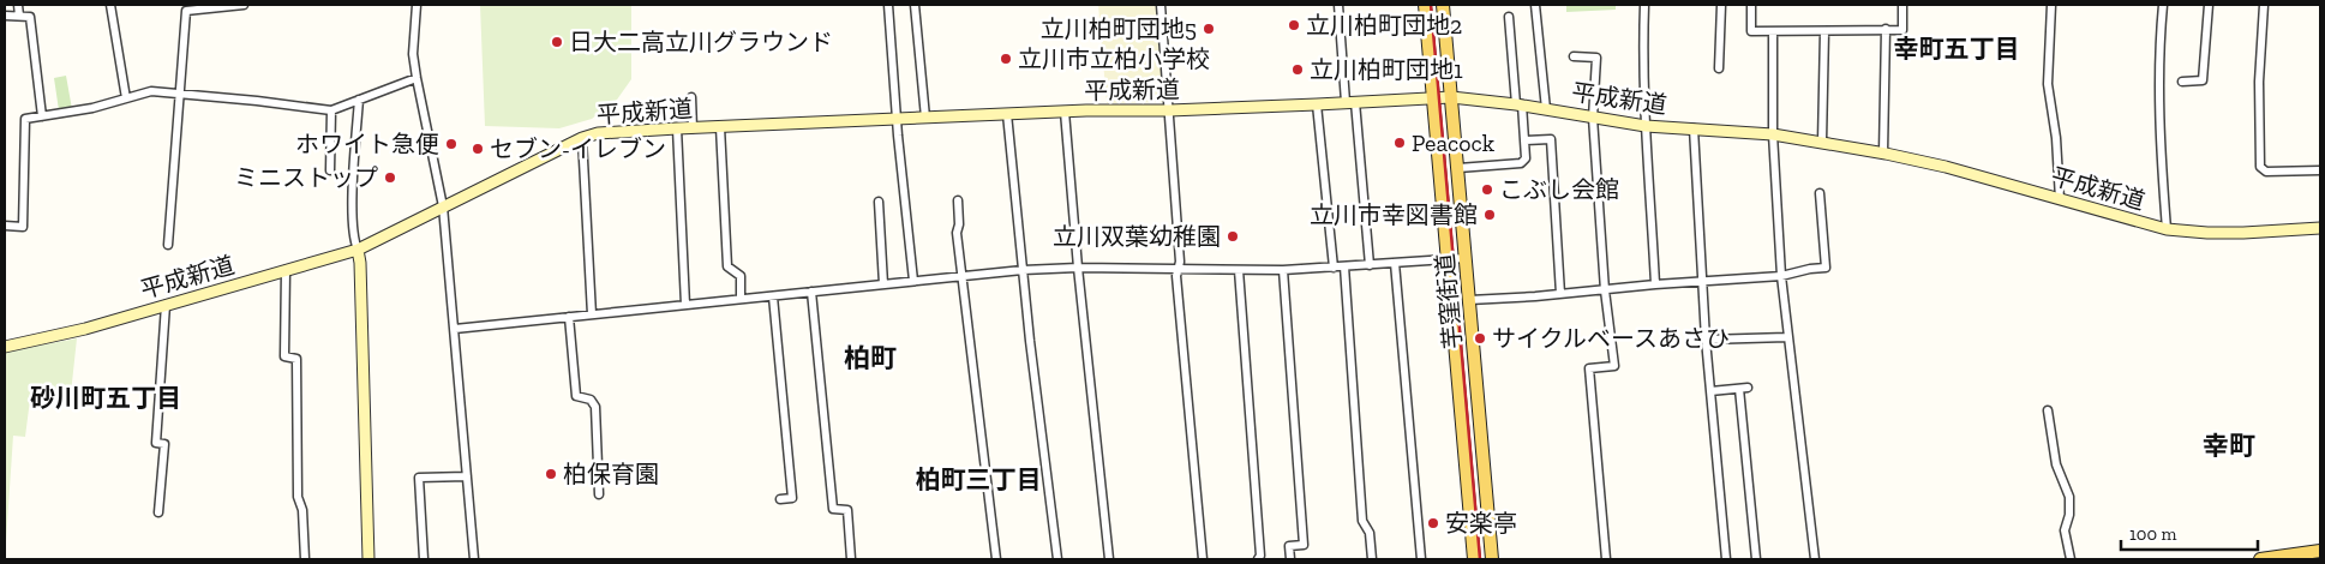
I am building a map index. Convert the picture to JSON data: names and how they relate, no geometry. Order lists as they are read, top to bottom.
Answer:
{
  "streets": {
    "main road": ["芋窪街道"],
    "street": ["平成新道"]
  },
  "crossings": [
    ["平成新道", "芋窪街道"]
  ],
  "districts": [
    "幸町五丁目",
    "柏町",
    "砂川町五丁目",
    "幸町",
    "柏町三丁目"
  ],
  "places": [
    "立川柏町団地2",
    "立川柏町団地5",
    "日大二高立川グラウンド",
    "立川市立柏小学校",
    "立川柏町団地1",
    "Peacock",
    "ホワイト急便",
    "セブン-イレブン",
    "ミニストップ",
    "こぶし会館",
    "立川市幸図書館",
    "立川双葉幼稚園",
    "サイクルベースあさひ",
    "柏保育園",
    "安楽亭"
  ],
  "scale_bar": "100 m"
}
